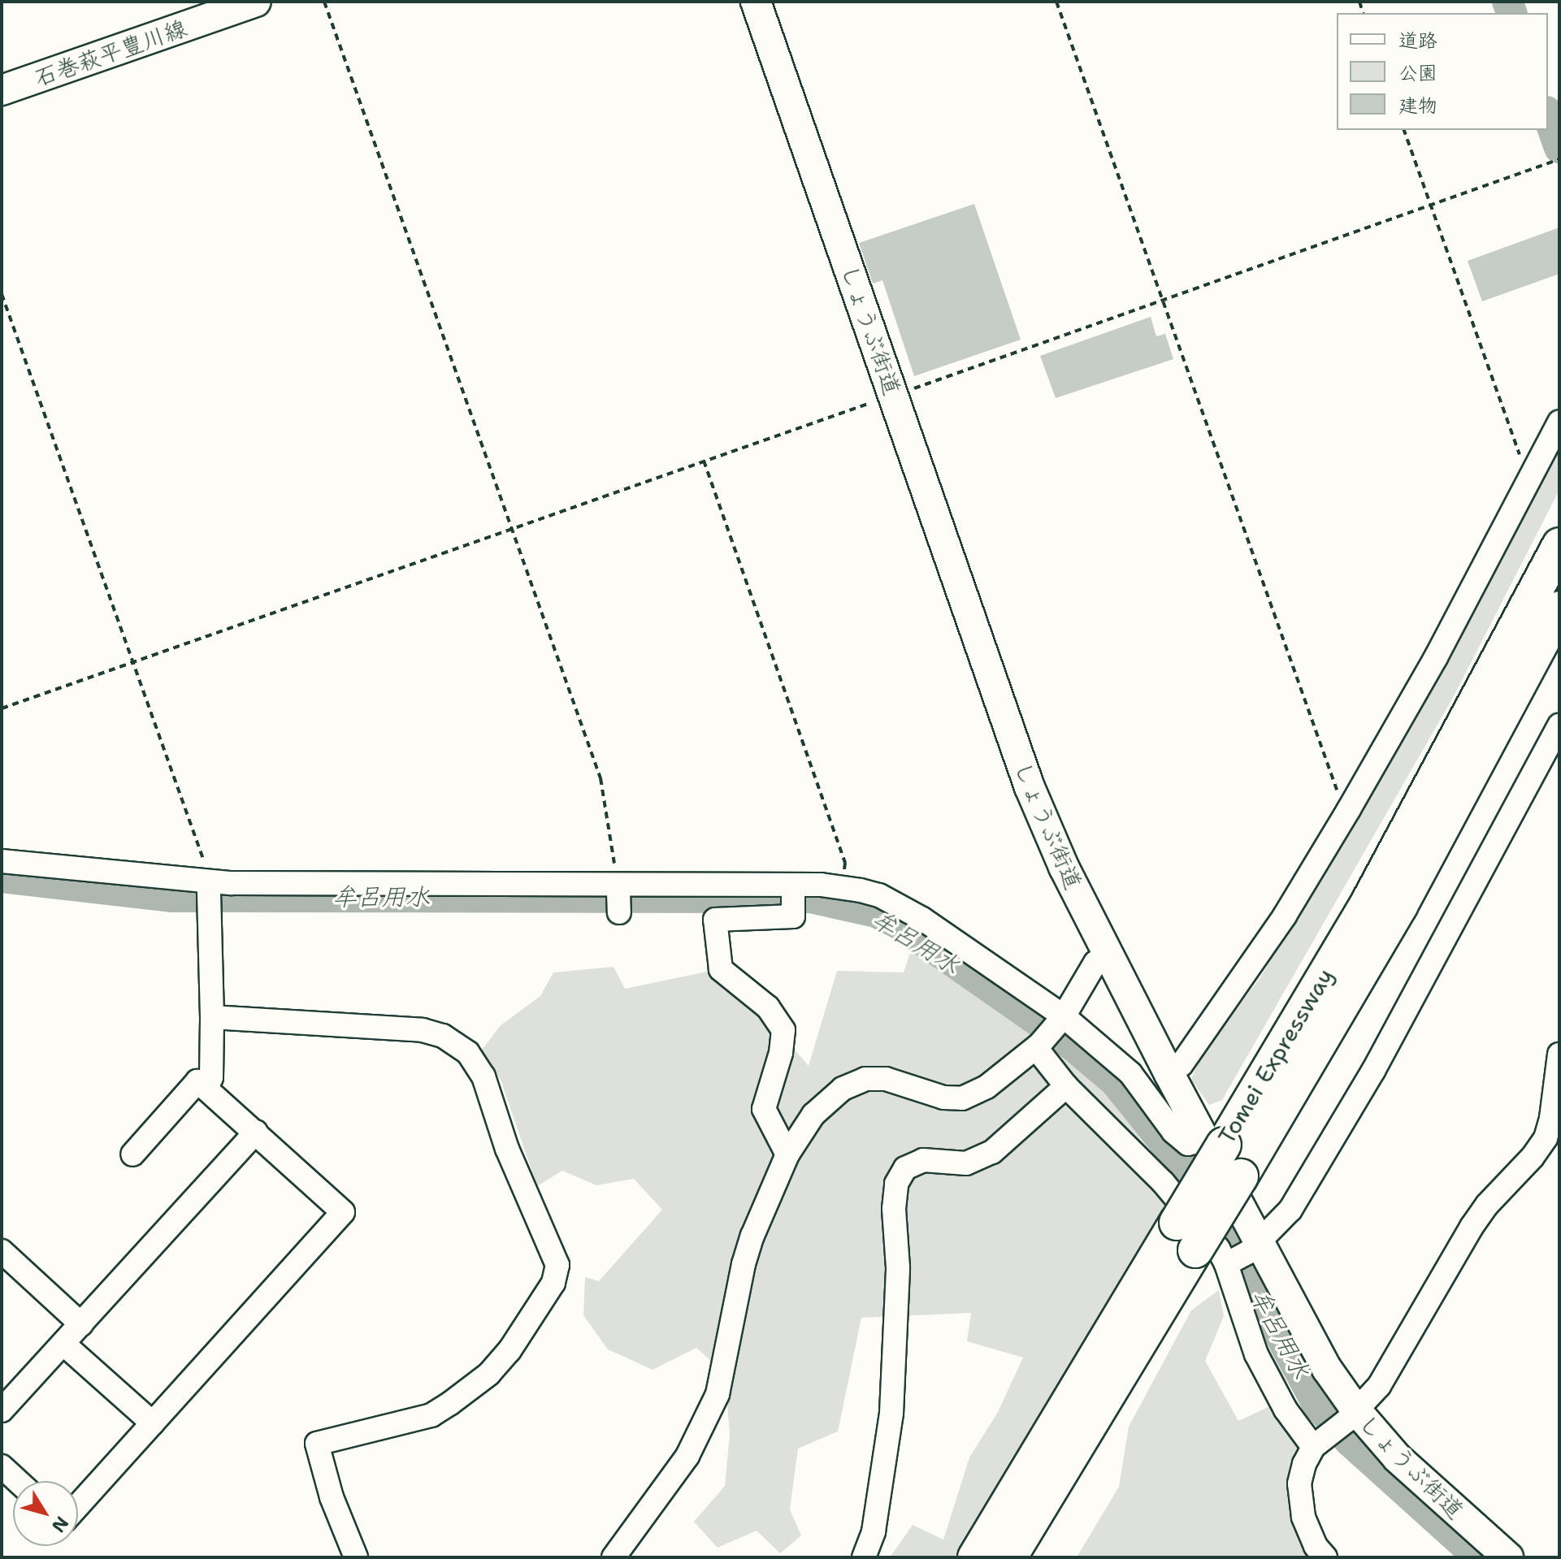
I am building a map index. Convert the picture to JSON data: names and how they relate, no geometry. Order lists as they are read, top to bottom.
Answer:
{
  "streets": {
    "highway": ["Tomei Expressway"],
    "main road": ["石巻萩平豊川線", "しょうぶ街道"]
  },
  "crossings": [
    ["しょうぶ街道", "Tomei Expressway"]
  ],
  "water": ["牟呂用水"],
  "legend": ["道路", "公園", "建物"],
  "north": "bottom right"
}
